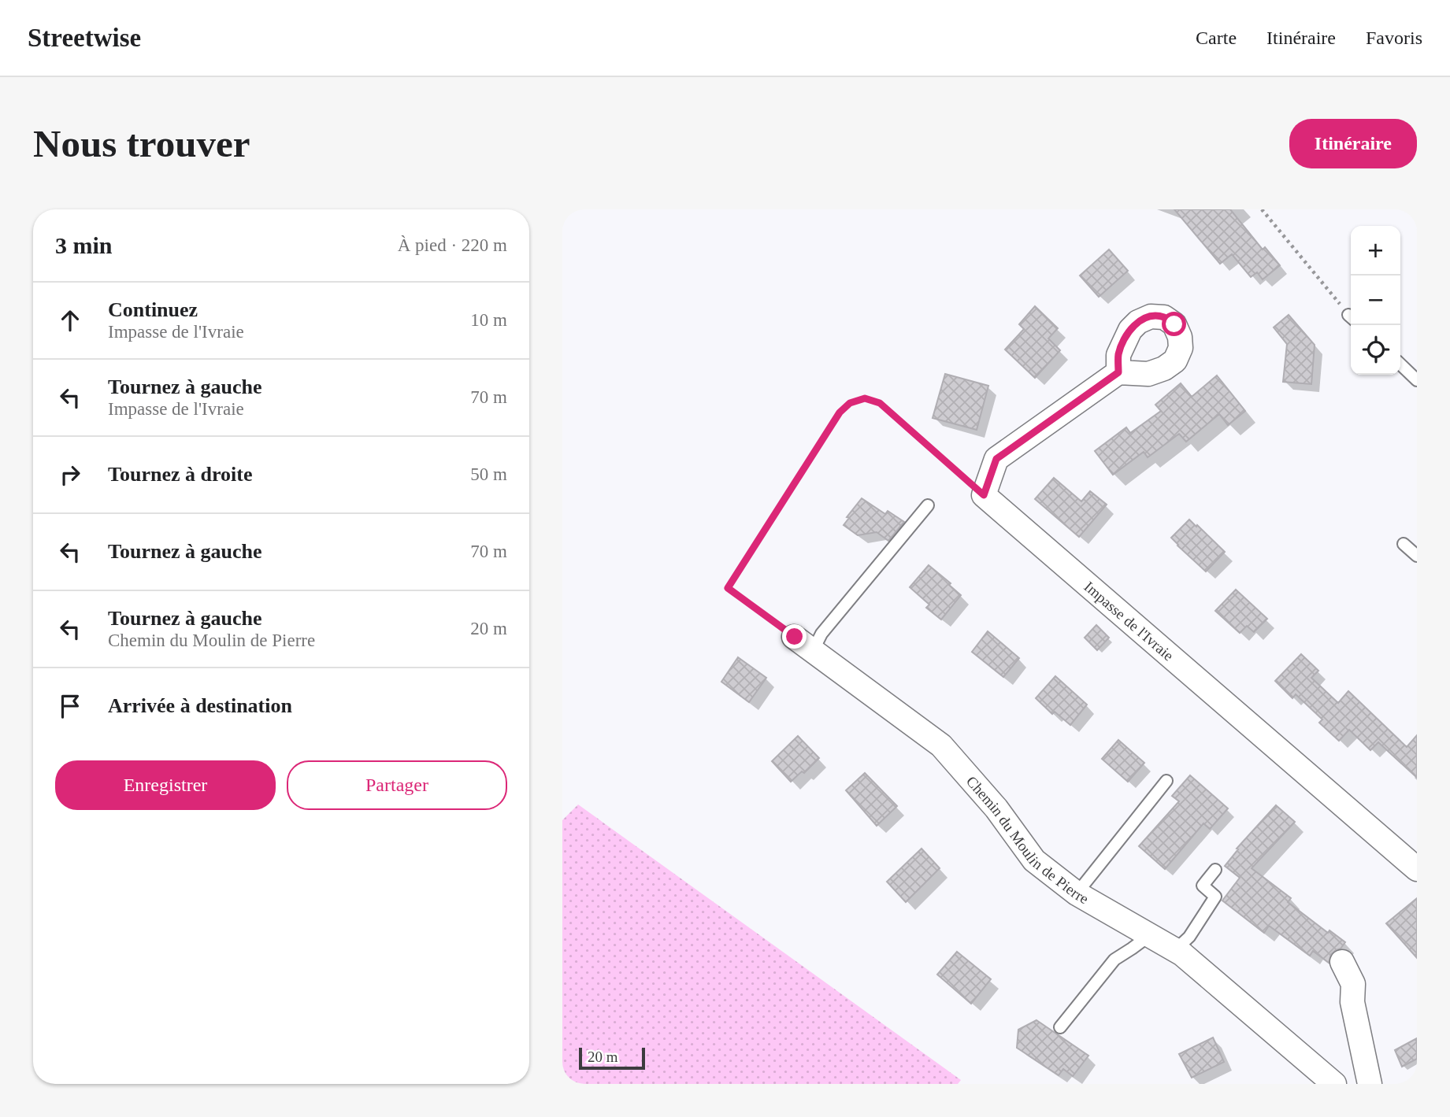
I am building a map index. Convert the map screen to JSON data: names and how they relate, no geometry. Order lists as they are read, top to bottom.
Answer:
{
  "streets": {
    "street": ["Impasse de l'Ivraie", "Chemin du Moulin de Pierre"]
  },
  "scale_bar": "20 m",
  "page": {
    "header": "Streetwise",
    "nav": ["Carte", "Itinéraire", "Favoris"],
    "buttons": [
      "Itinéraire",
      ["Enregistrer", "Partager"]
    ],
    "title": "Nous trouver",
    "heading": ["3 min", "À pied · 220 m"],
    "map_buttons": ["+", "−"],
    "list": [
      ["Continuez", "Impasse de l'Ivraie", "10 m"],
      ["Tournez à gauche", "Impasse de l'Ivraie", "70 m"],
      ["Tournez à droite", "50 m"],
      ["Tournez à gauche", "70 m"],
      ["Tournez à gauche", "Chemin du Moulin de Pierre", "20 m"],
      "Arrivée à destination"
    ],
    "scale": "20 m"
  }
}
